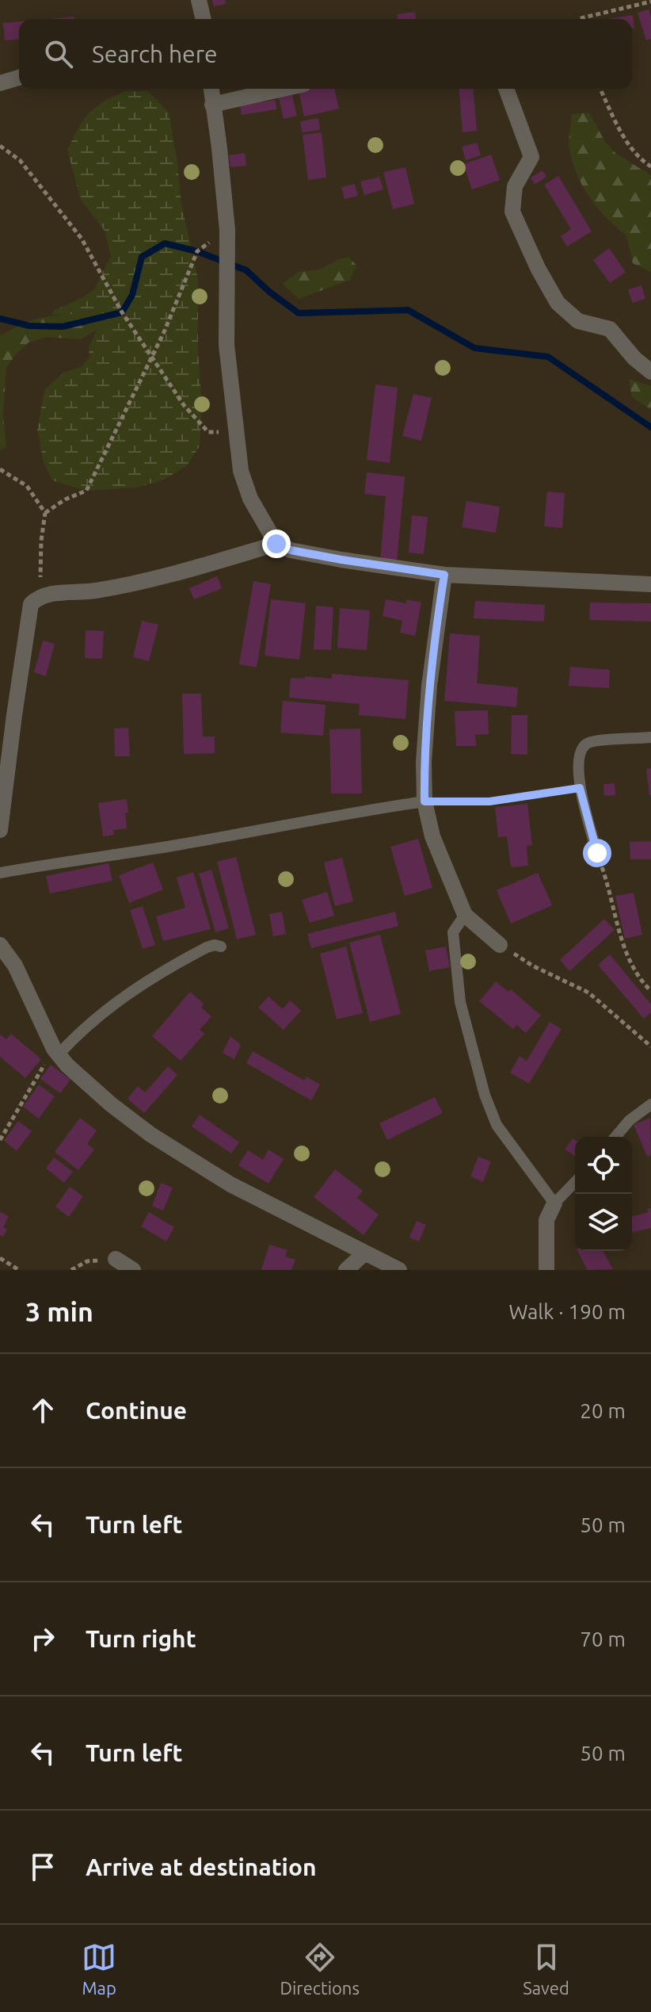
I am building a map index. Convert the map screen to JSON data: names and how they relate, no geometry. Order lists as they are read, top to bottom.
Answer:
{
  "page": {
    "search": "Search here",
    "heading": ["3 min", "Walk · 190 m"],
    "list": [
      ["Continue", "20 m"],
      ["Turn left", "50 m"],
      ["Turn right", "70 m"],
      ["Turn left", "50 m"],
      "Arrive at destination"
    ],
    "nav": ["Map", "Directions", "Saved"]
  }
}
